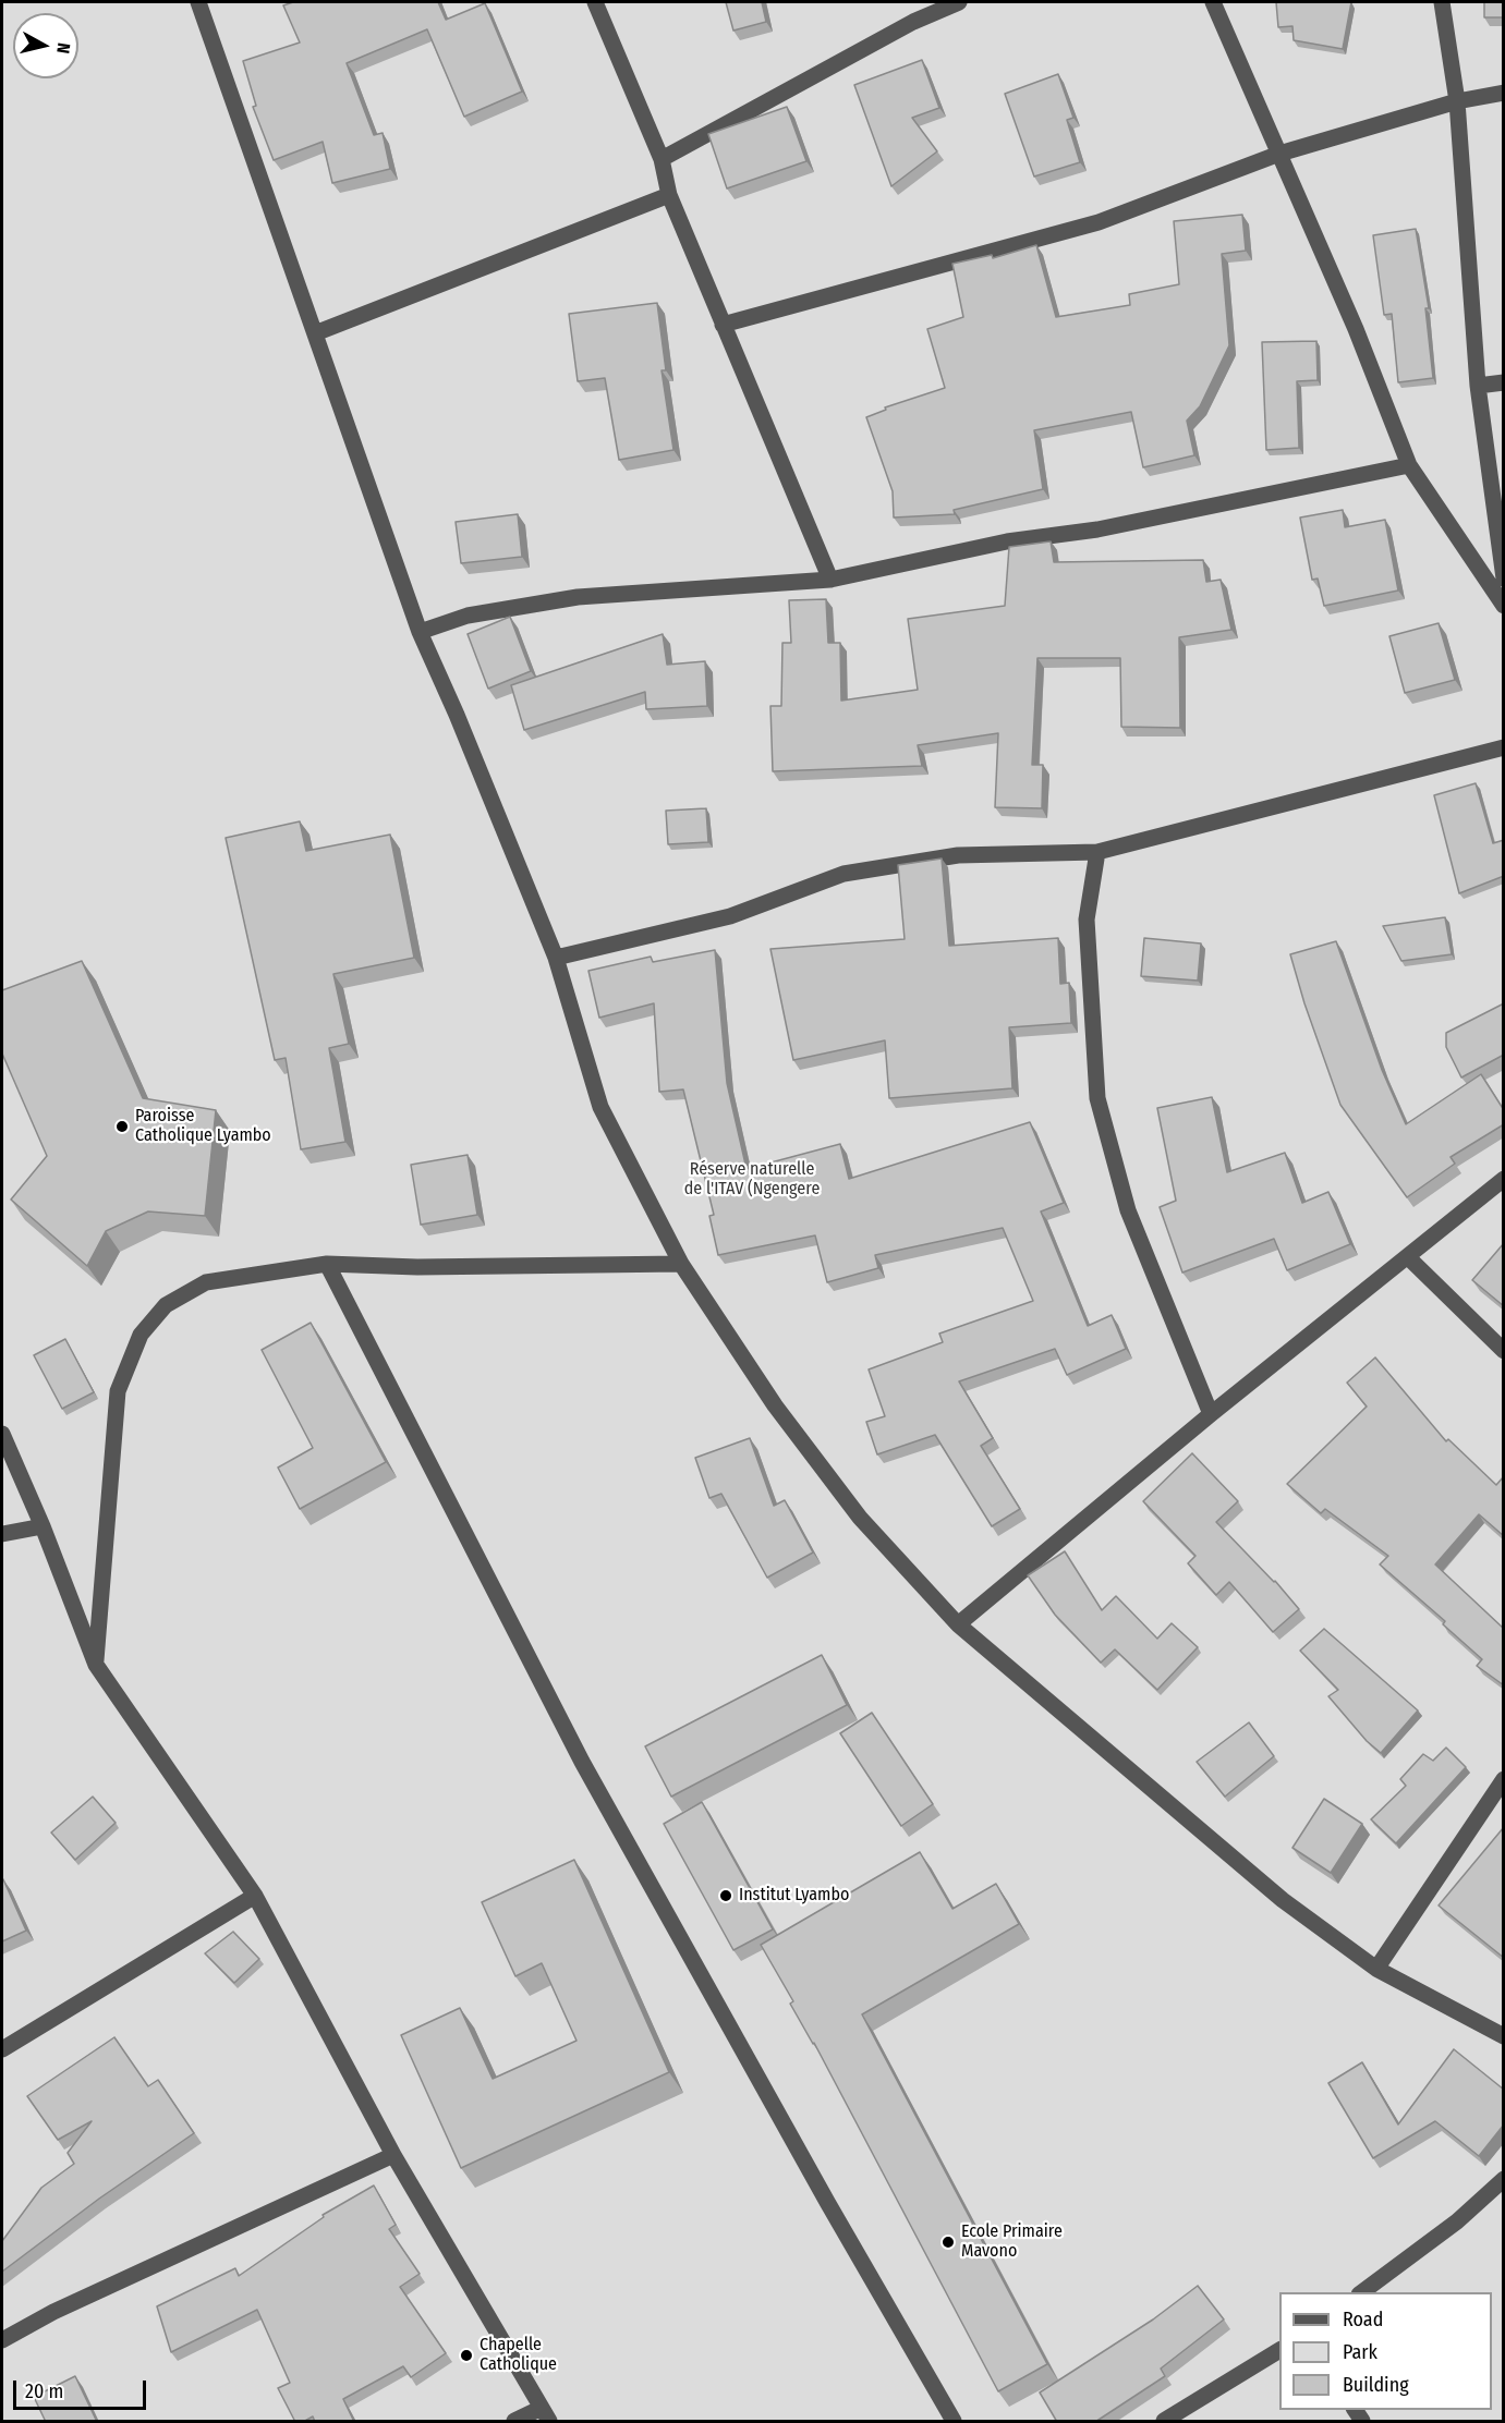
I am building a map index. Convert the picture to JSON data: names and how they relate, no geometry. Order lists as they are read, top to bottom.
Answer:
{
  "parks": ["Réserve naturelle de l'ITAV (Ngengere"],
  "places": [
    "Paroisse Catholique Lyambo",
    "Institut Lyambo",
    "Ecole Primaire Mavono",
    "Chapelle Catholique"
  ],
  "legend": ["Road", "Park", "Building"],
  "scale_bar": "20 m",
  "north": "right"
}
